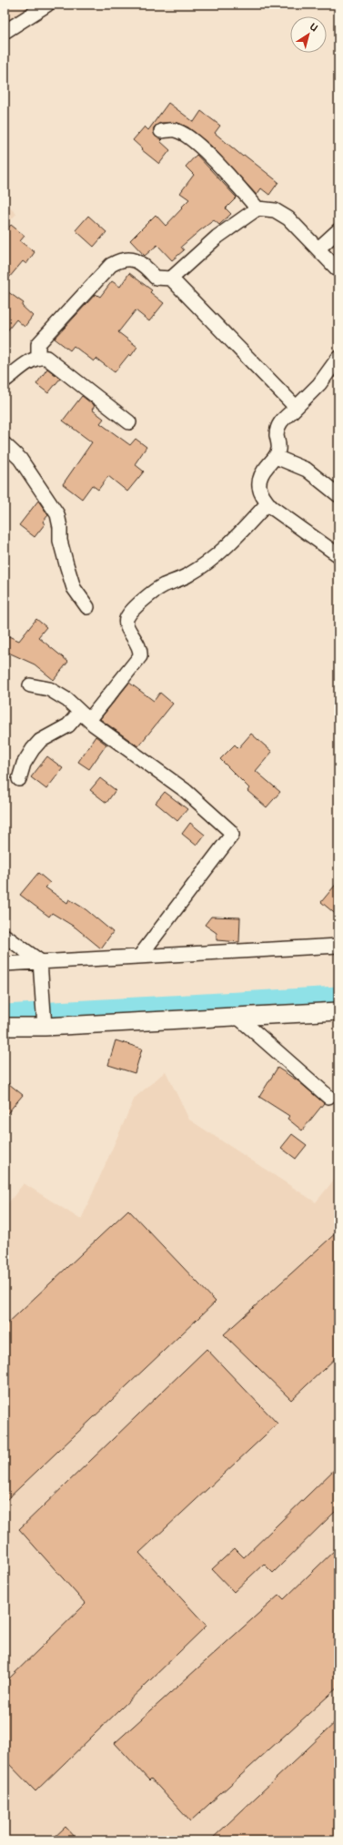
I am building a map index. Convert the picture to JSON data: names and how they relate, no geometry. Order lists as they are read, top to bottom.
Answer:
{
  "north": "top right"
}
